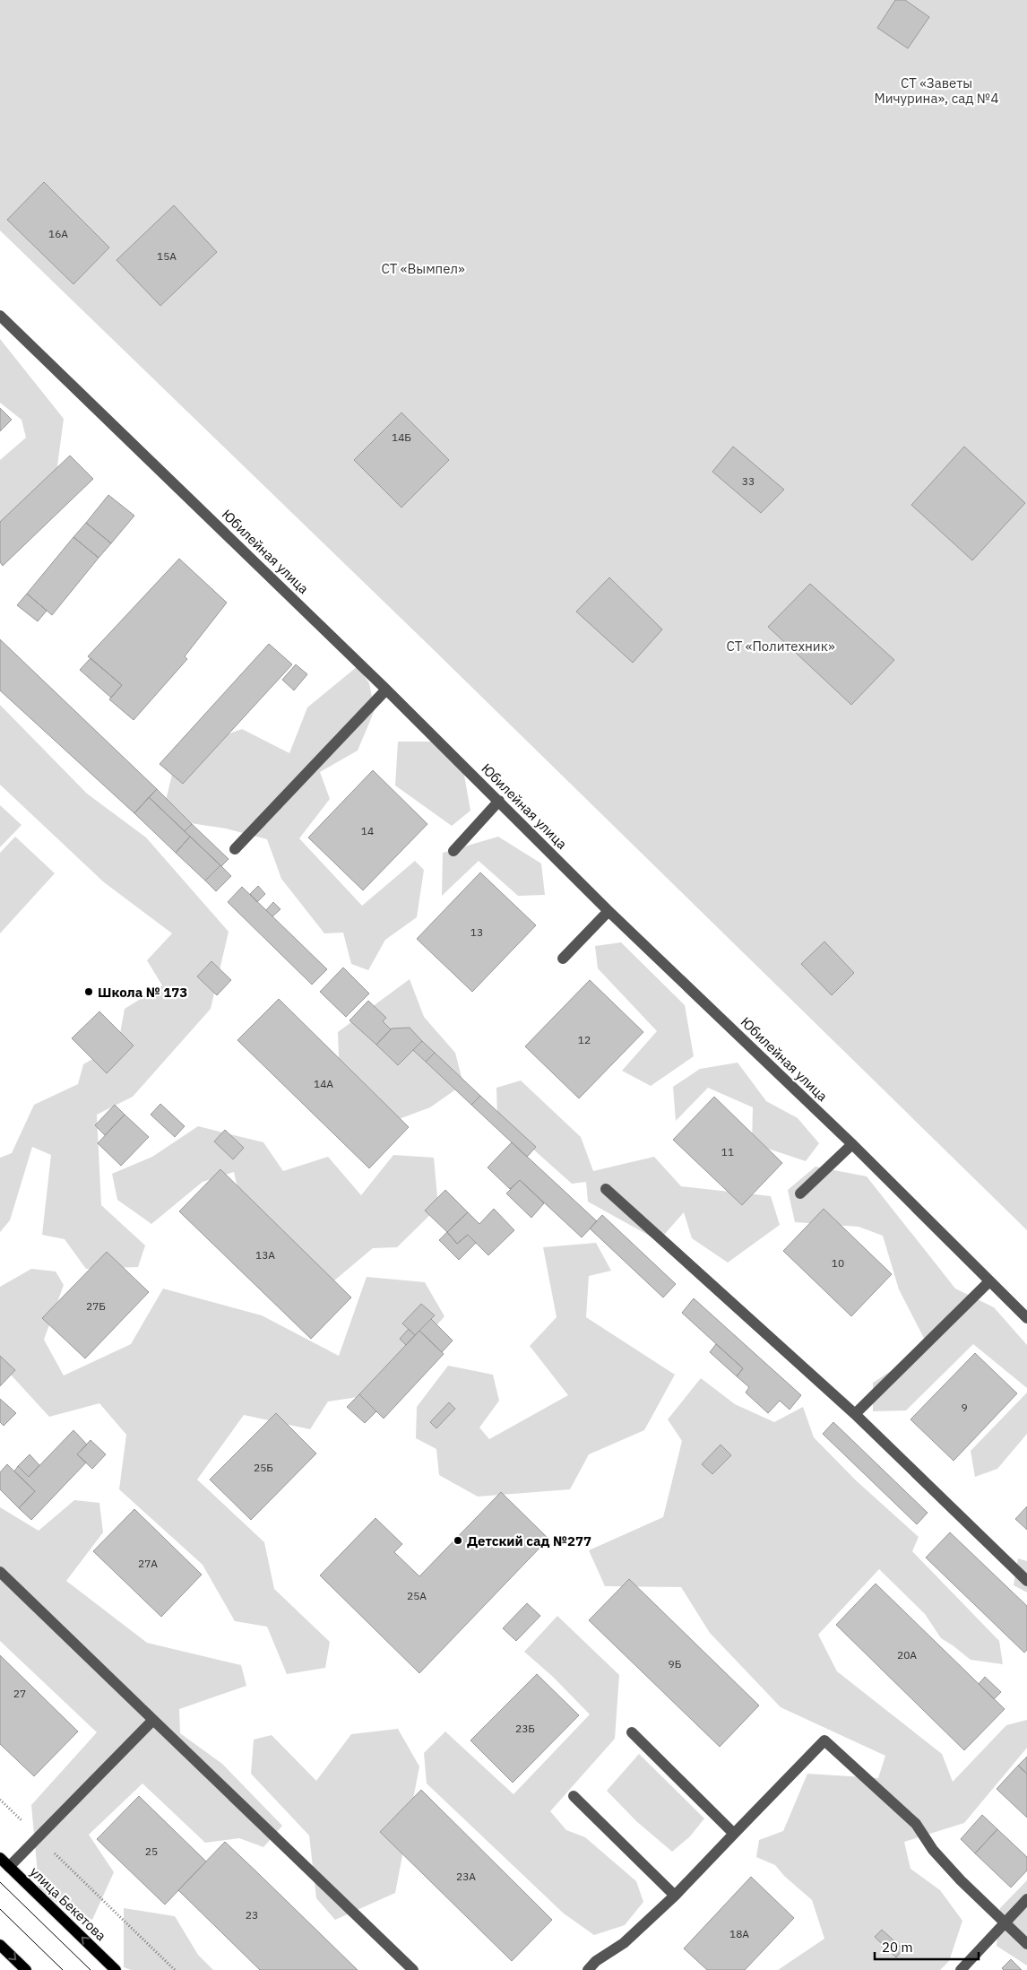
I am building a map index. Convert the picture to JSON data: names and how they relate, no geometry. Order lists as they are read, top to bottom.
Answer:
{
  "streets": {
    "main road": ["улица Бекетова"],
    "street": ["Юбилейная улица"]
  },
  "one_way": ["улица Бекетова"],
  "parks": ["СТ «Заветы Мичурина», сад №4", "СТ «Вымпел»", "СТ «Политехник»"],
  "places": ["Школа № 173", "Детский сад №277"],
  "house_numbers": [
    "16А",
    "15А",
    "14Б",
    "33",
    "14",
    "13",
    "12",
    "14А",
    "11",
    "13А",
    "10",
    "27Б",
    "9",
    "25Б",
    "27А",
    "25А",
    "20А",
    "9Б",
    "27",
    "23Б",
    "25",
    "23А",
    "23",
    "18А"
  ],
  "scale_bar": "20 m"
}
